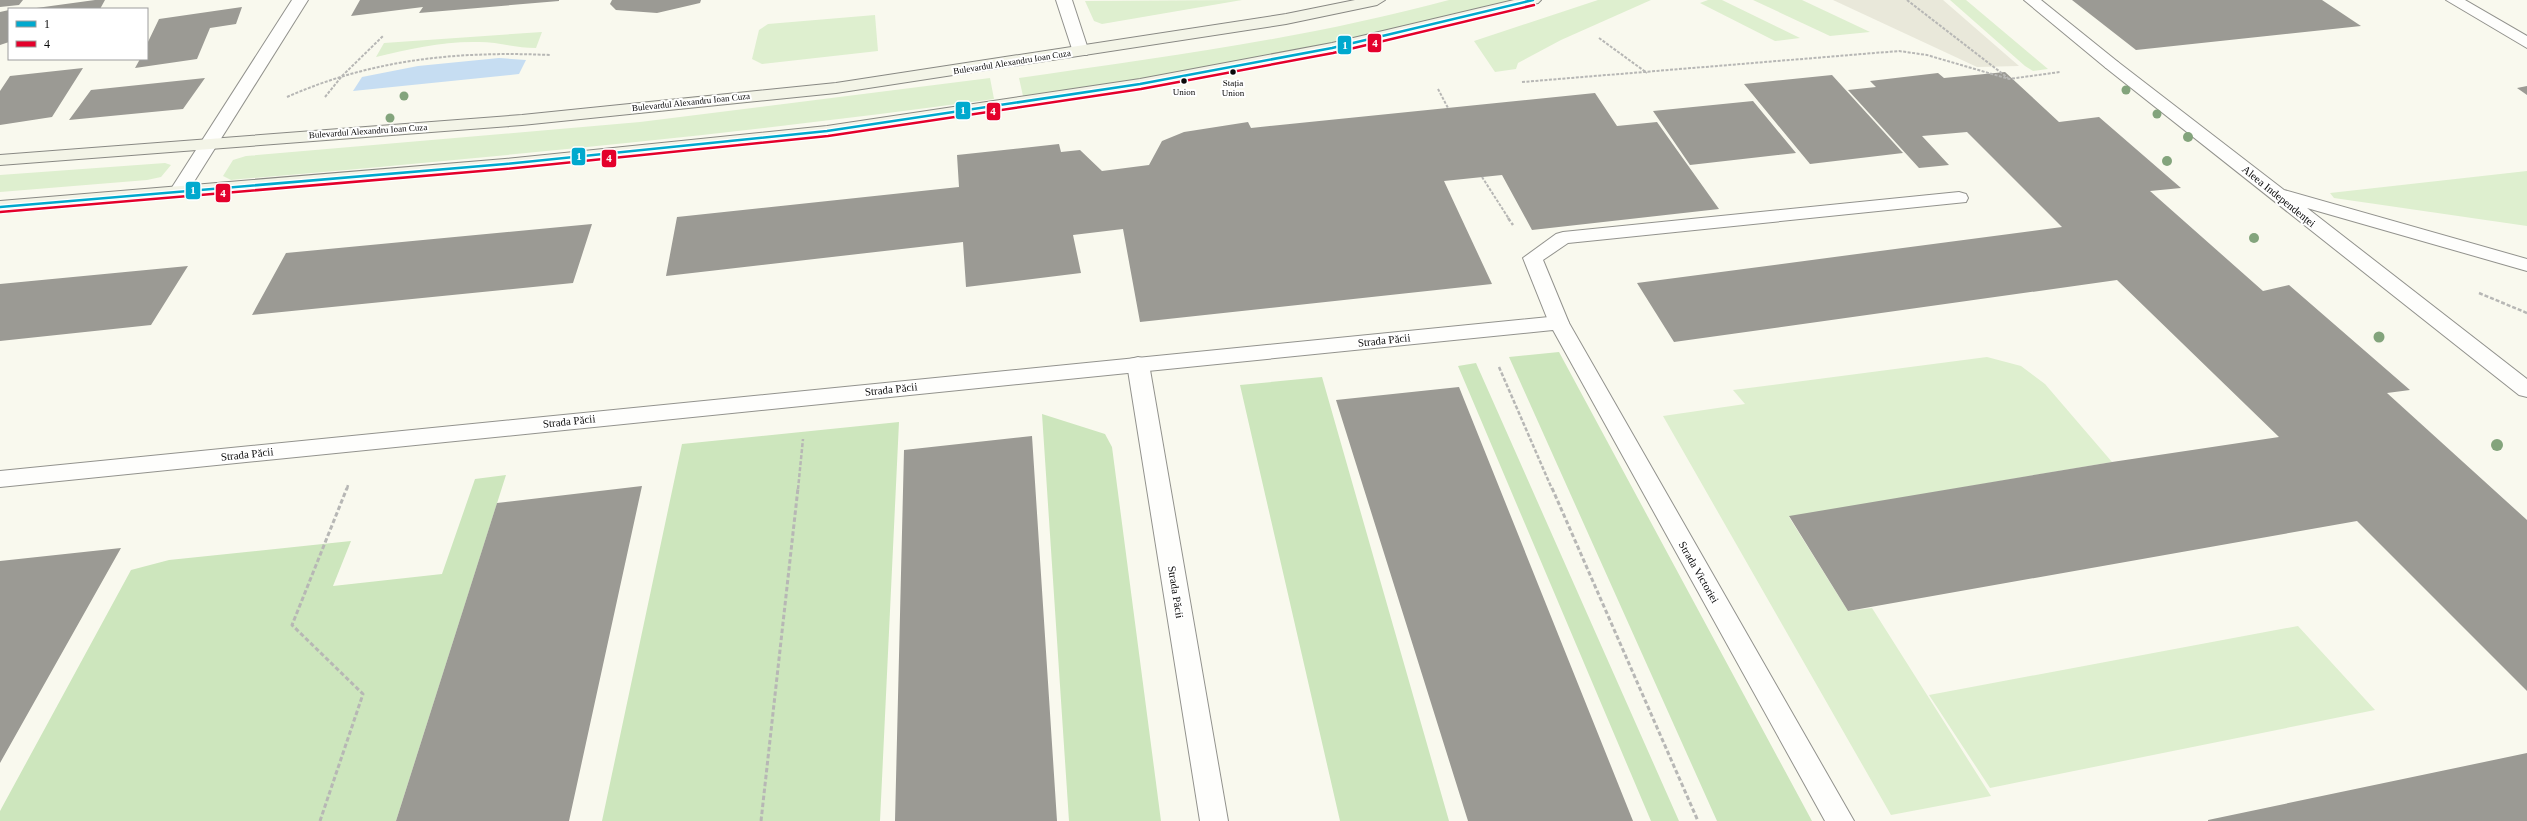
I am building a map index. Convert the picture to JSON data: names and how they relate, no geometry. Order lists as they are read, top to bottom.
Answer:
{
  "streets": {
    "main road": ["Bulevardul Alexandru Ioan Cuza"],
    "street": ["Aleea Independenței", "Strada Păcii", "Strada Victoriei"]
  },
  "crossings": [
    ["Strada Păcii", "Strada Victoriei"]
  ],
  "places": ["Stația Union", "Union"],
  "lines": ["transit line 1", "transit line 4"],
  "legend": ["1", "4"]
}
